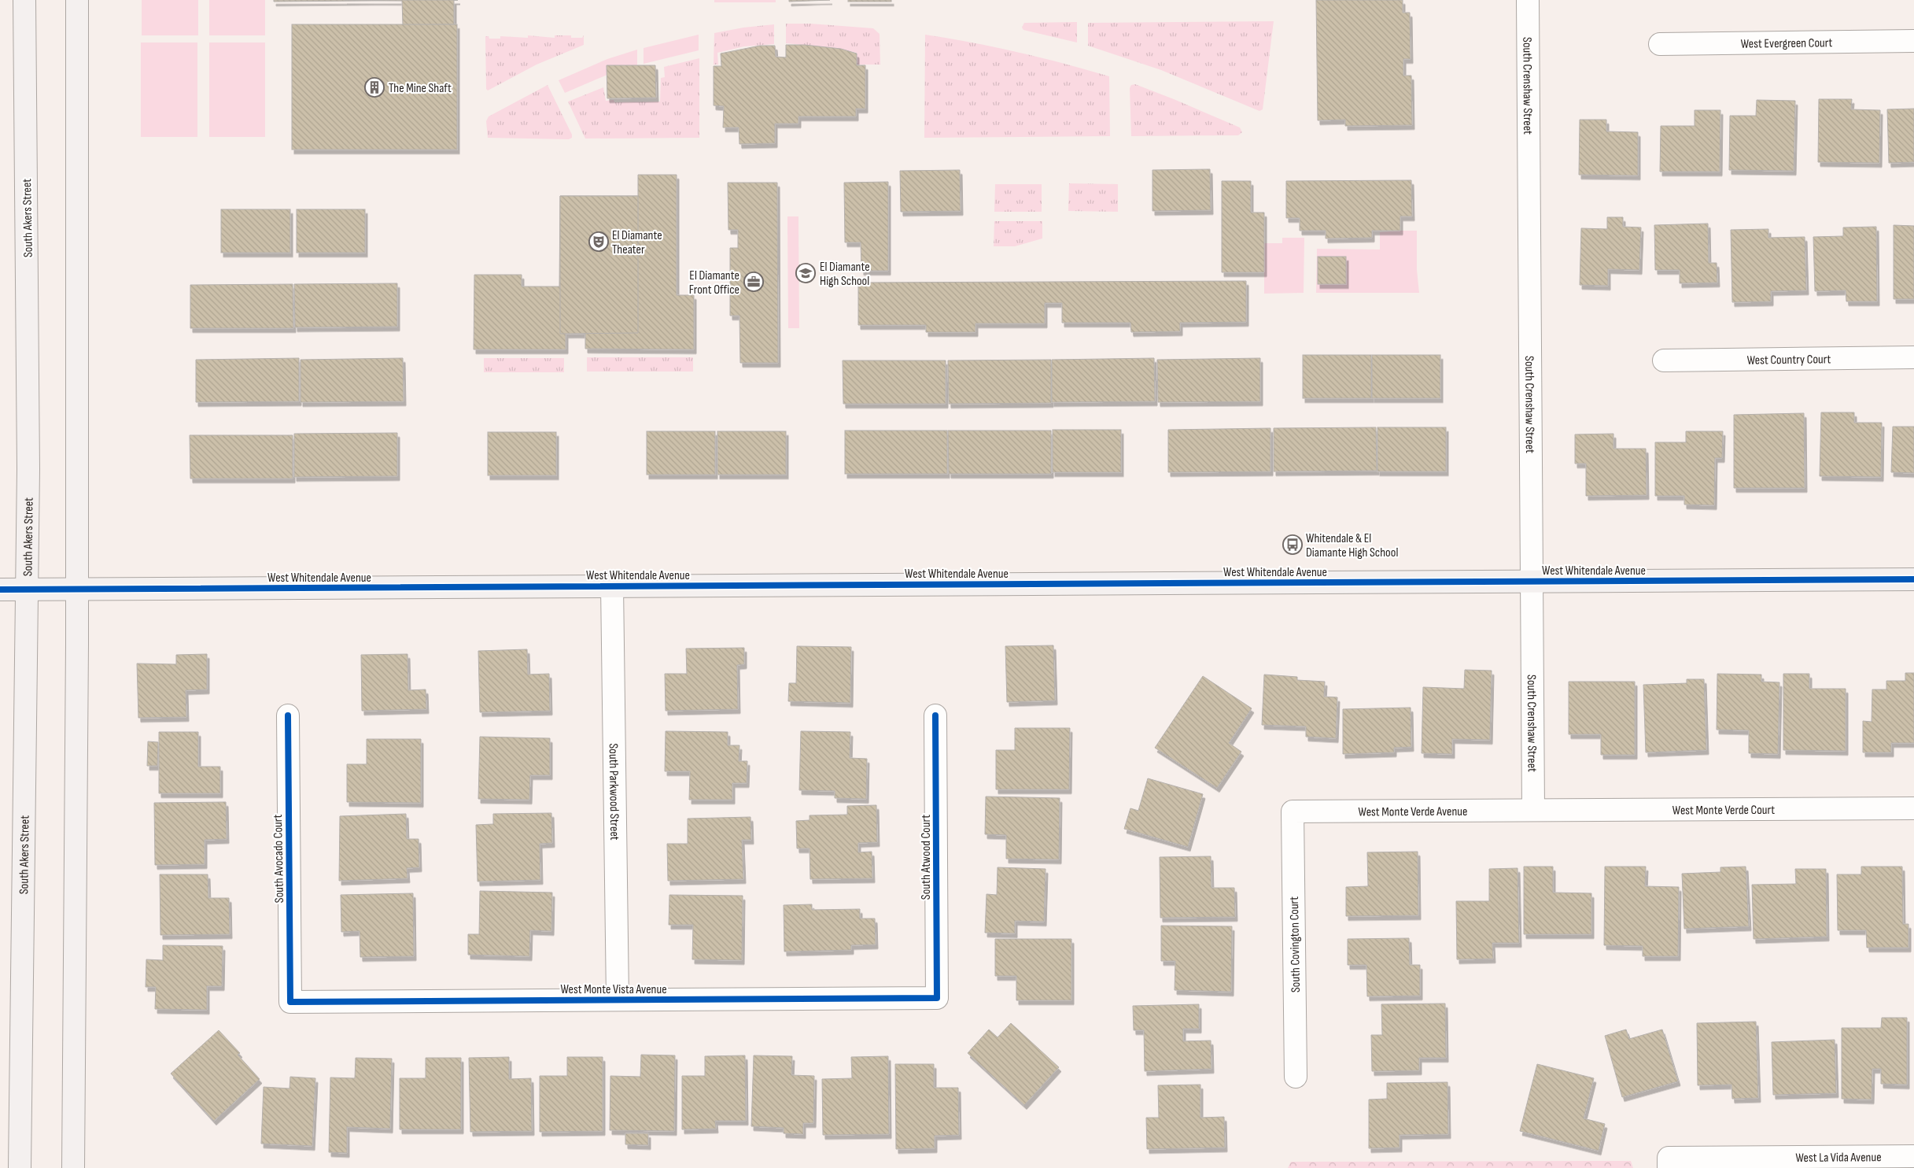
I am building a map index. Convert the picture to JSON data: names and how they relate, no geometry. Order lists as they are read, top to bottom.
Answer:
{
  "streets": {
    "main road": ["South Akers Street", "West Whitendale Avenue"],
    "street": [
      "West Evergreen Court",
      "South Crenshaw Street",
      "West Country Court",
      "South Parkwood Street",
      "West Monte Verde Court",
      "West Monte Verde Avenue",
      "South Atwood Court",
      "South Avocado Court",
      "South Covington Court",
      "West Monte Vista Avenue",
      "West La Vida Avenue"
    ]
  },
  "crossings": [
    ["South Crenshaw Street", "West Whitendale Avenue"],
    ["South Crenshaw Street", "West Monte Verde Court"],
    ["South Crenshaw Street", "West Monte Verde Avenue"],
    ["South Akers Street", "West Whitendale Avenue"],
    ["West Whitendale Avenue", "South Parkwood Street"],
    ["South Parkwood Street", "West Monte Vista Avenue"],
    ["West Monte Verde Court", "West Monte Verde Avenue"],
    ["West Monte Verde Avenue", "South Covington Court"],
    ["South Atwood Court", "West Monte Vista Avenue"],
    ["South Avocado Court", "West Monte Vista Avenue"]
  ],
  "places": {
    "building": ["The Mine Shaft"],
    "theatre": ["El Diamante Theater"],
    "school or university": ["El Diamante High School"],
    "office": ["El Diamante Front Office"],
    "bus stop": ["Whitendale & El Diamante High School"]
  }
}
